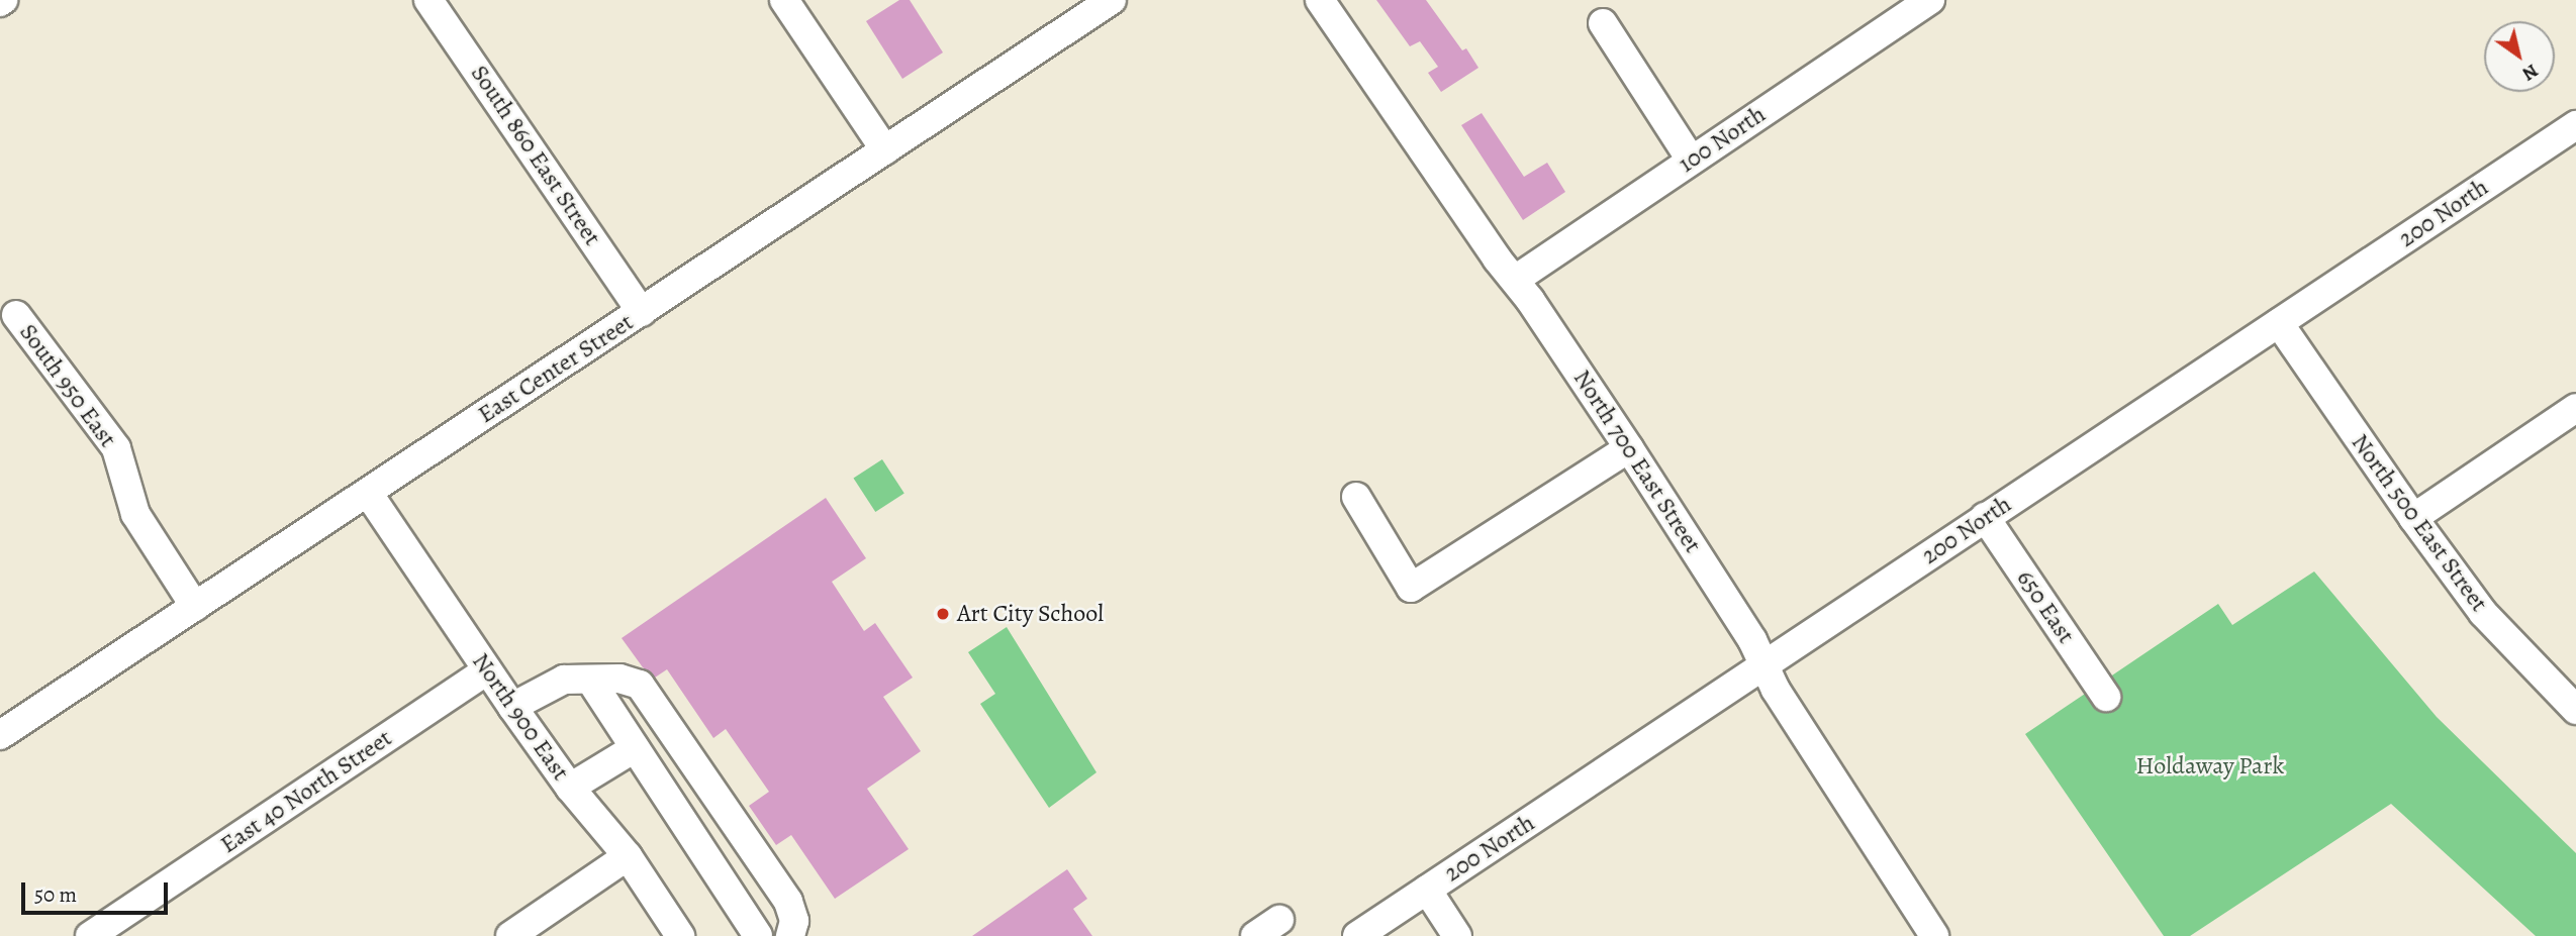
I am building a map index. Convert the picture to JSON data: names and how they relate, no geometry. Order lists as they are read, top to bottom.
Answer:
{
  "streets": {
    "street": [
      "100 North",
      "South 860 East Street",
      "200 North",
      "East Center Street",
      "South 950 East",
      "North 700 East Street",
      "North 500 East Street",
      "650 East",
      "North 900 East",
      "East 40 North Street"
    ]
  },
  "crossings": [
    ["100 North", "North 700 East Street"],
    ["South 860 East Street", "East Center Street"],
    ["200 North", "North 700 East Street"],
    ["200 North", "North 500 East Street"],
    ["200 North", "650 East"],
    ["East Center Street", "South 950 East"],
    ["East Center Street", "North 900 East"],
    ["North 900 East", "East 40 North Street"]
  ],
  "parks": ["Holdaway Park"],
  "places": ["Art City School"],
  "scale_bar": "50 m",
  "north": "bottom right"
}
